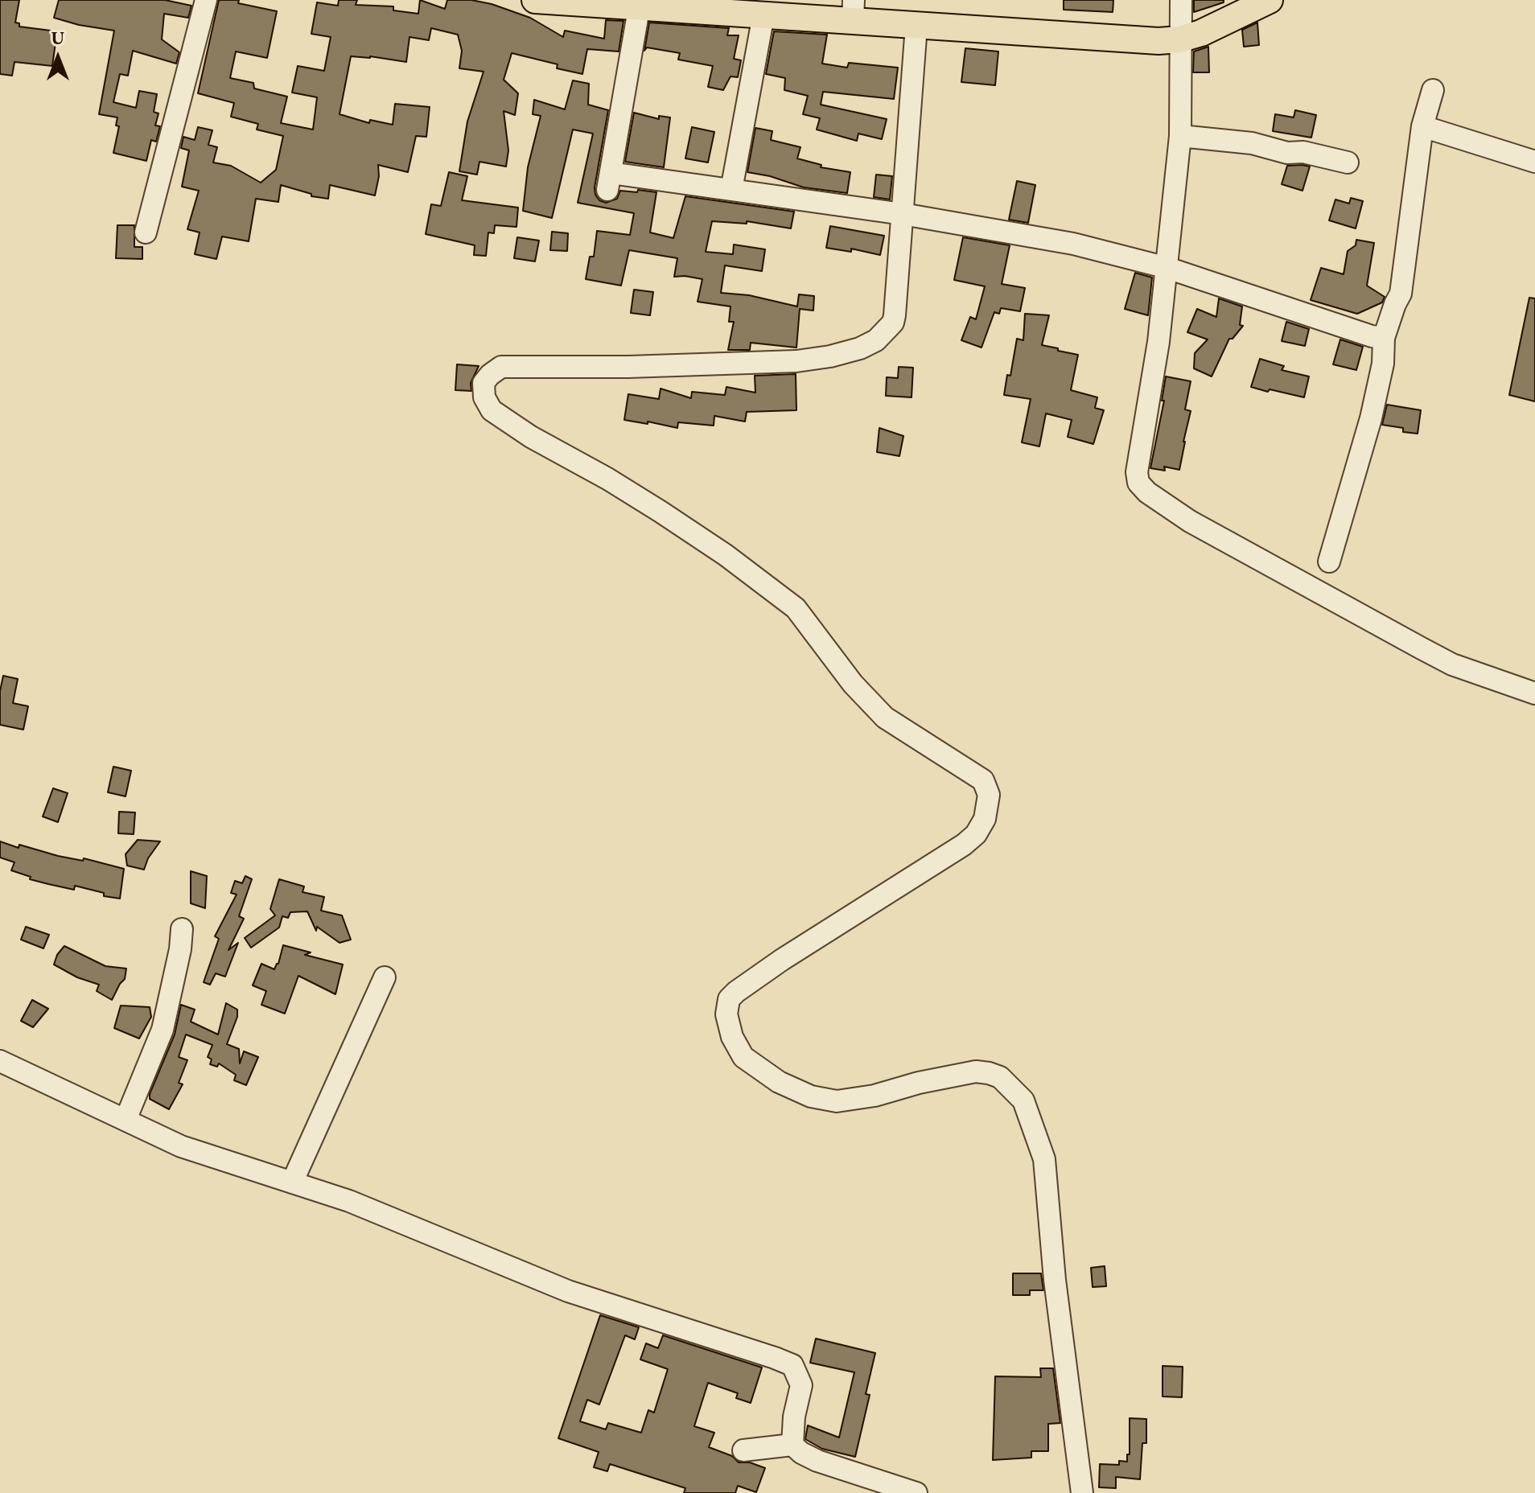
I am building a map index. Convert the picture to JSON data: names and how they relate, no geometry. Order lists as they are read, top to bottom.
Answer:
{
  "north": "top"
}
